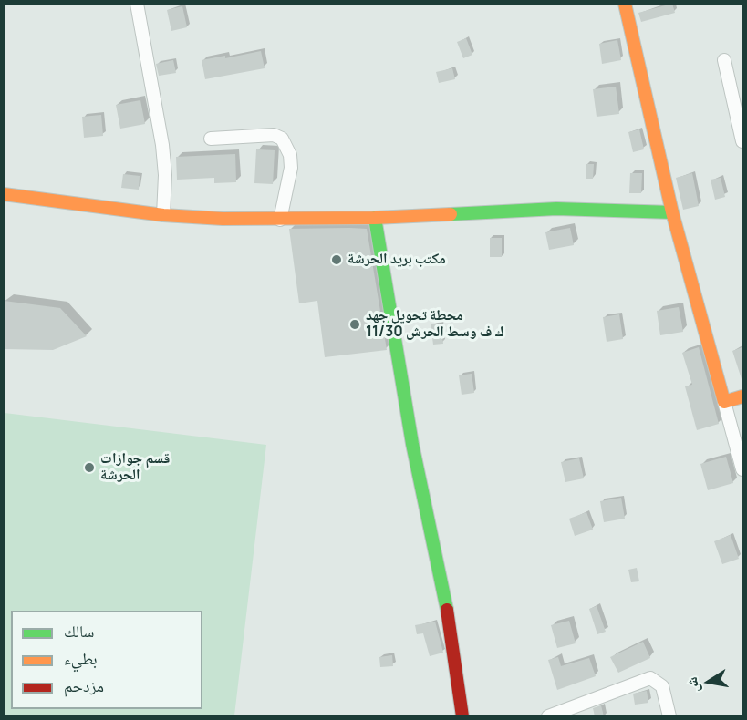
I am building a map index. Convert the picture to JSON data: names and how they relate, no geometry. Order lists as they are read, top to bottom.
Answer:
{
  "places": ["مكتب بريد الحرشة", "محطة تحويل جهد 11/30 ك ف وسط الحرش", "قسم جوازات الحرشة"],
  "legend": ["سالك", "بطيء", "مزدحم"],
  "north": "left"
}
